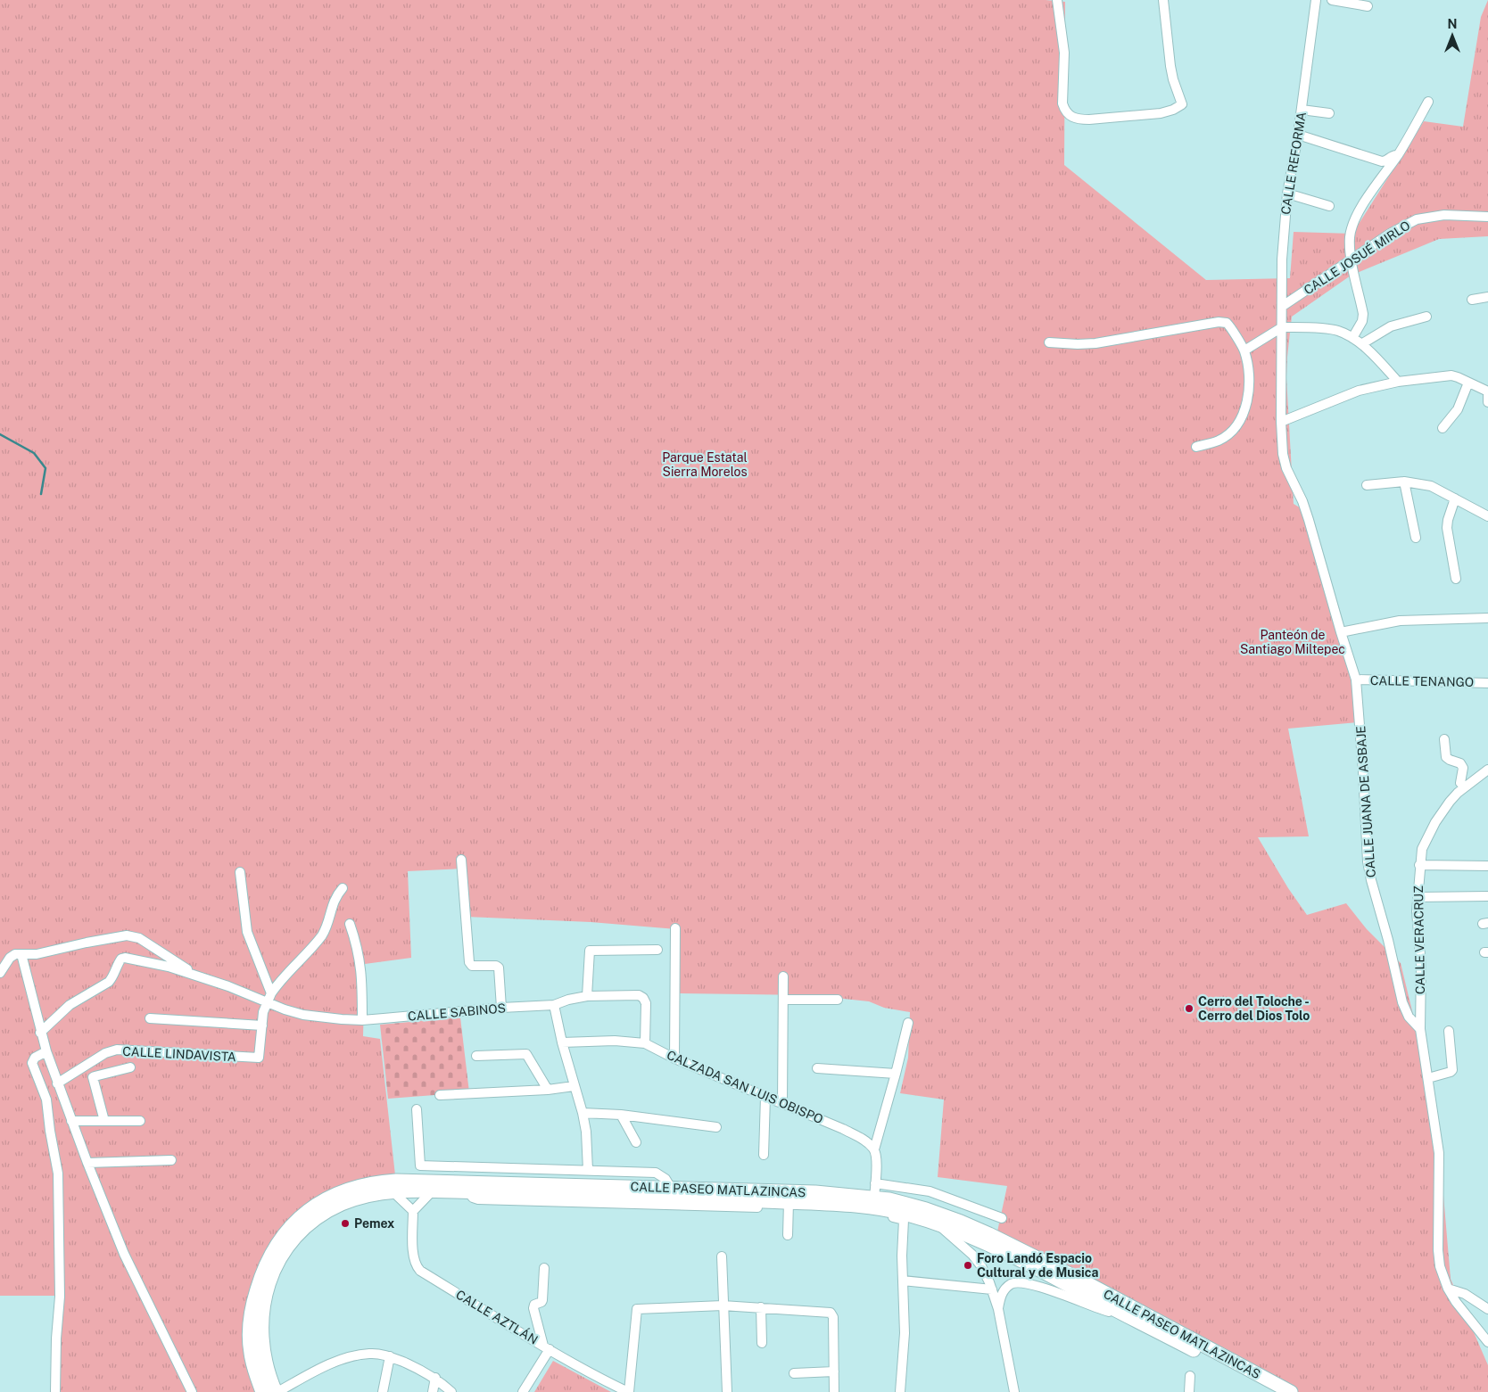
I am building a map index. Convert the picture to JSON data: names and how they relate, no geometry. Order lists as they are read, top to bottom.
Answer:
{
  "streets": {
    "highway": ["CALLE PASEO MATLAZINCAS"],
    "street": [
      "CALLE REFORMA",
      "CALLE JOSUÉ MIRLO",
      "CALLE TENANGO",
      "CALLE JUANA DE ASBAJE",
      "CALLE VERACRUZ",
      "CALLE SABINOS",
      "CALLE LINDAVISTA",
      "CALZADA SAN LUIS OBISPO",
      "CALLE AZTLÁN"
    ]
  },
  "crossings": [
    ["CALLE REFORMA", "CALLE JOSUÉ MIRLO"],
    ["CALLE REFORMA", "CALLE JUANA DE ASBAJE"],
    ["CALLE TENANGO", "CALLE JUANA DE ASBAJE"],
    ["CALLE JUANA DE ASBAJE", "CALLE VERACRUZ"],
    ["CALLE SABINOS", "CALZADA SAN LUIS OBISPO"]
  ],
  "parks": ["Parque Estatal Sierra Morelos", "Panteón de Santiago Miltepec"],
  "places": ["Cerro del Toloche - Cerro del Dios Tolo", "Pemex", "Foro Landó Espacio Cultural y de Musica"],
  "north": "top"
}
